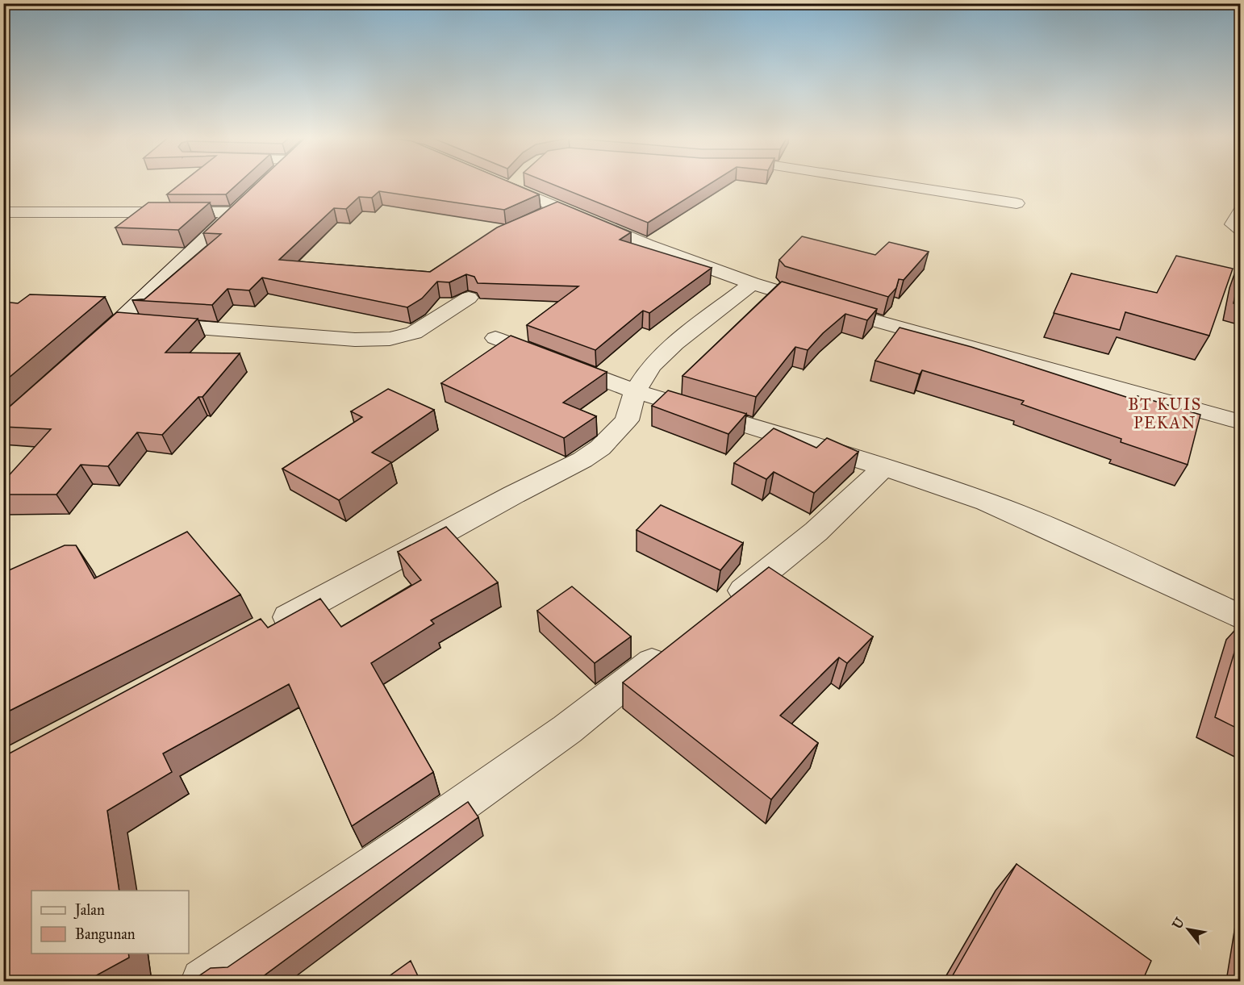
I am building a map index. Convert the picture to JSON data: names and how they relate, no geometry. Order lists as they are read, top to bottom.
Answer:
{
  "districts": ["BT KUIS PEKAN"],
  "legend": ["Jalan", "Bangunan"],
  "north": "top left"
}
